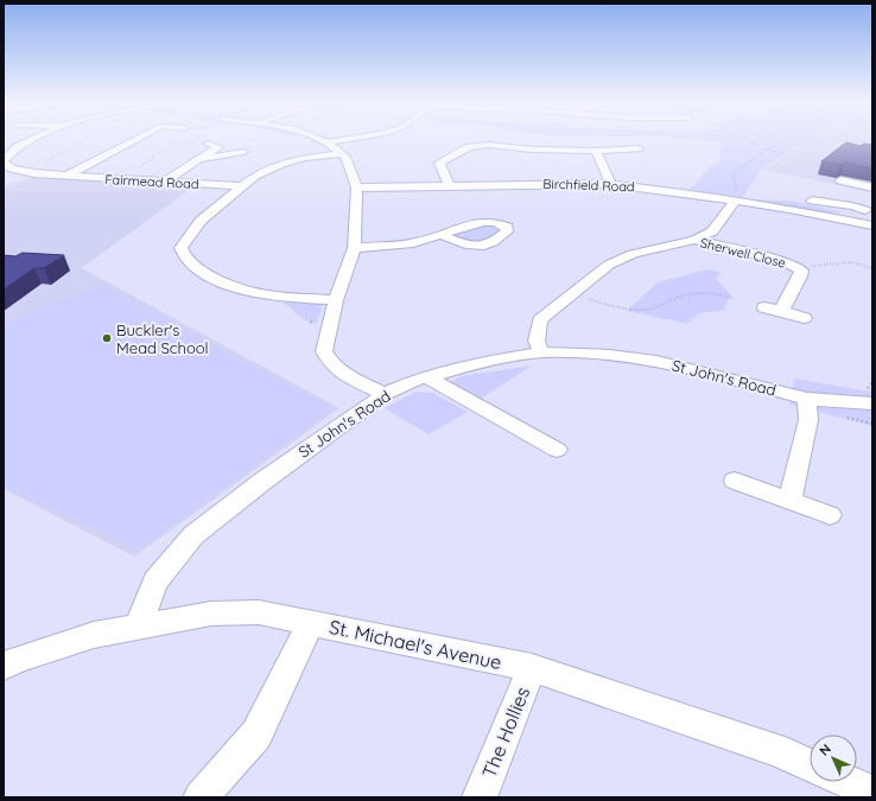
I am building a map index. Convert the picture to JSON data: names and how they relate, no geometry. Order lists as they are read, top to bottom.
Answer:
{
  "streets": {
    "street": [
      "Fairmead Road",
      "Birchfield Road",
      "Sherwell Close",
      "St John's Road",
      "St. Michael's Avenue",
      "The Hollies"
    ]
  },
  "crossings": [
    ["St John's Road", "St. Michael's Avenue"],
    ["St. Michael's Avenue", "The Hollies"]
  ],
  "places": ["Buckler's Mead School"],
  "north": "top left"
}
